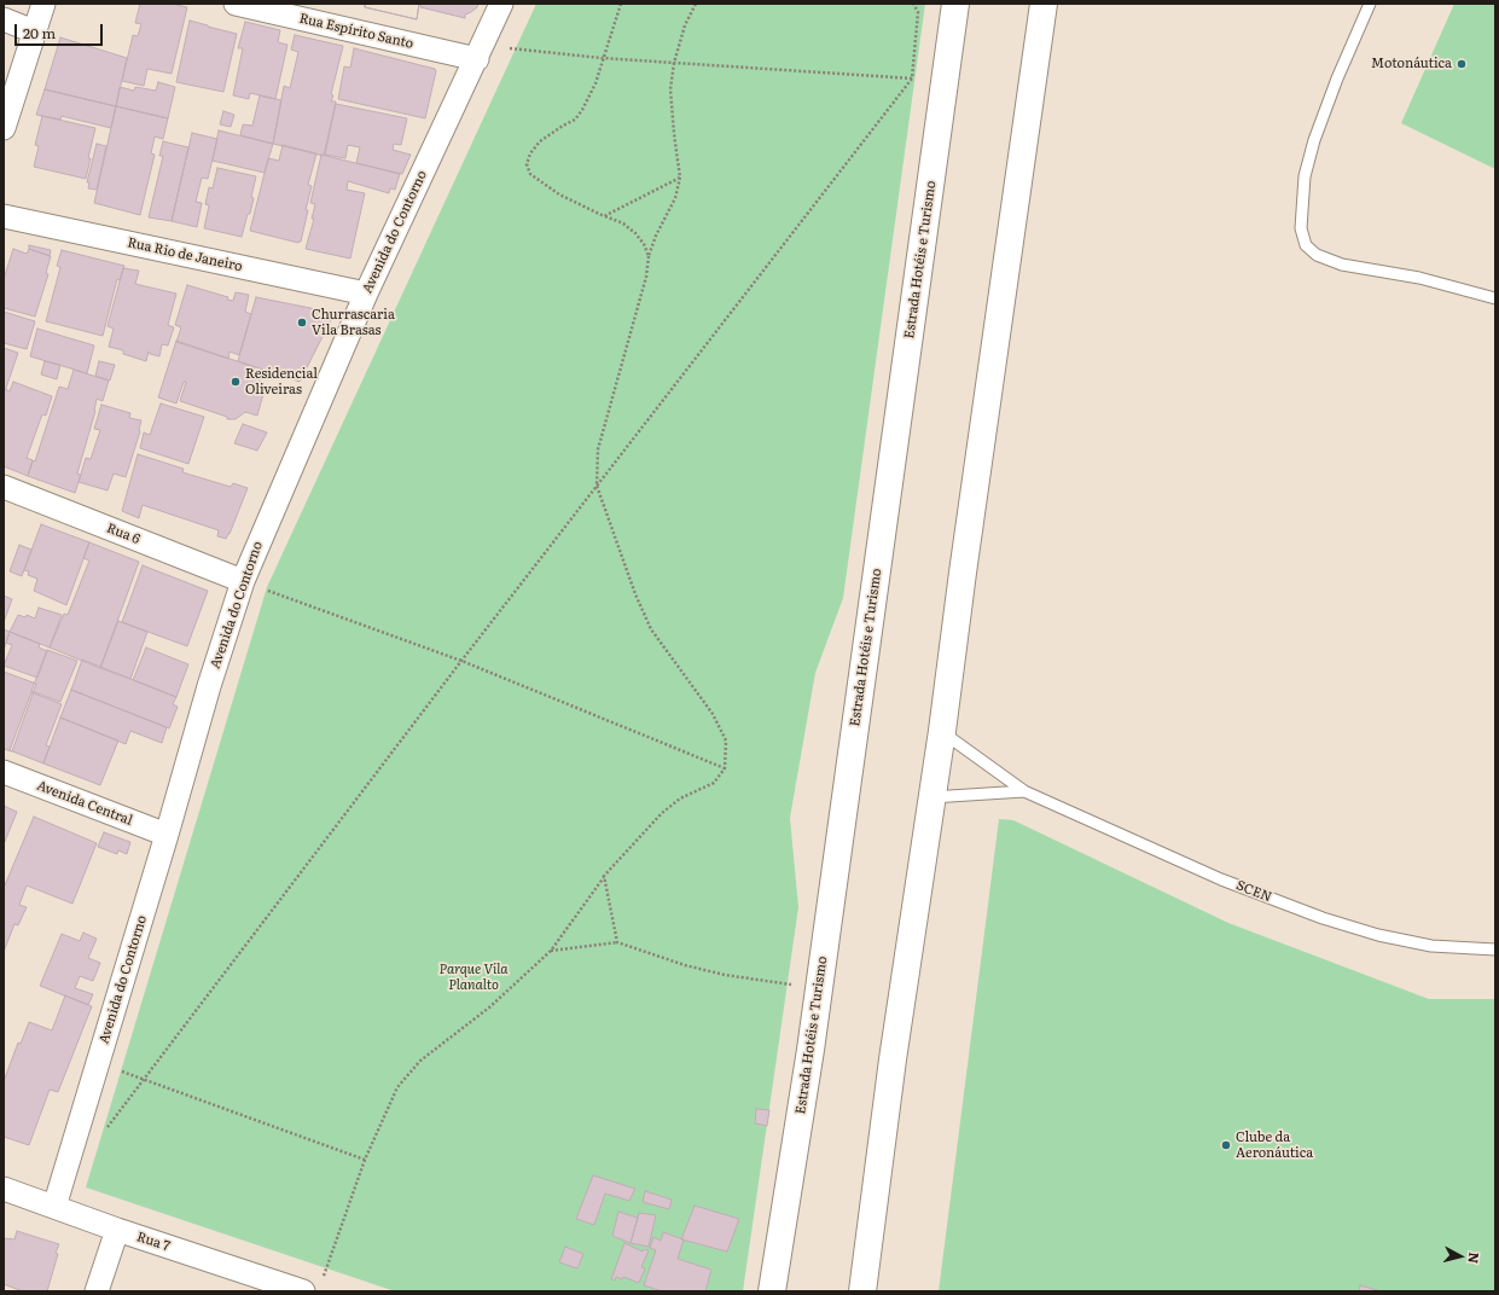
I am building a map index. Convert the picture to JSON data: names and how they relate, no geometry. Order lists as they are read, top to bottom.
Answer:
{
  "streets": {
    "main road": ["Estrada Hotéis e Turismo"],
    "street": [
      "Rua Espírito Santo",
      "Avenida do Contorno",
      "Rua Rio de Janeiro",
      "Rua 6",
      "Avenida Central",
      "Rua 7"
    ],
    "lane": ["SCEN"]
  },
  "crossings": [
    ["Rua Espírito Santo", "Avenida do Contorno"],
    ["Avenida do Contorno", "Rua Rio de Janeiro"],
    ["Avenida do Contorno", "Rua 6"],
    ["Avenida do Contorno", "Avenida Central"],
    ["Avenida do Contorno", "Rua 7"]
  ],
  "parks": ["Parque Vila Planalto"],
  "places": [
    "Motonáutica",
    "Churrascaria Vila Brasas",
    "Residencial Oliveiras",
    "Clube da Aeronáutica"
  ],
  "scale_bar": "20 m",
  "north": "right"
}
